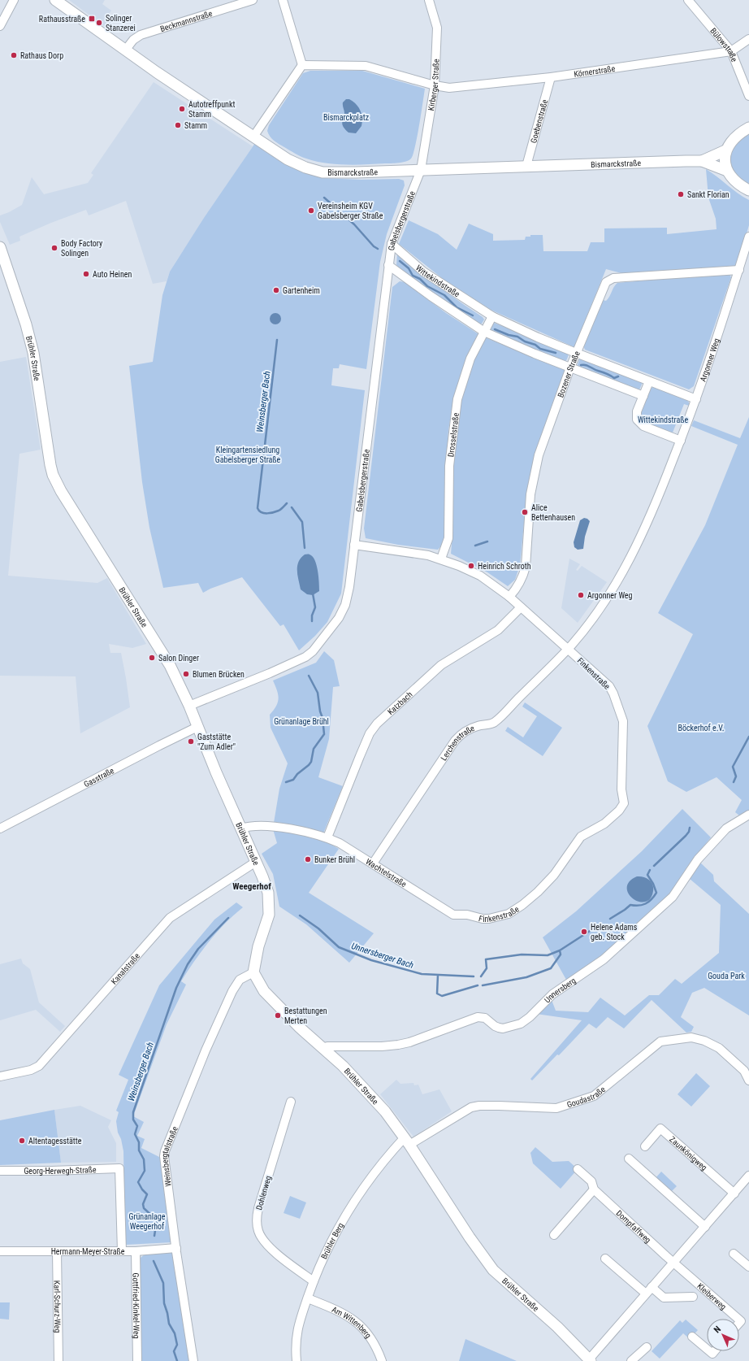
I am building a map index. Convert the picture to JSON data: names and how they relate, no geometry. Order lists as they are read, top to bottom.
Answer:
{
  "streets": {
    "main road": ["Bismarckstraße", "Brühler Straße"],
    "street": [
      "Beckmannstraße",
      "Bülowstraße",
      "Körnerstraße",
      "Kirberger Straße",
      "Goebenstraße",
      "Gabelsbergerstraße",
      "Wittekindstraße",
      "Argonner Weg",
      "Bozener Straße",
      "Drosselstraße",
      "Finkenstraße",
      "Katzbach",
      "Lerchenstraße",
      "Gasstraße",
      "Wachtelstraße",
      "Kanalstraße",
      "Unnersberg",
      "Goudastraße",
      "Zaunkönigweg",
      "Weinsbergtalstraße",
      "Georg-Herwegh-Straße",
      "Dohlenweg",
      "Dompfaffweg",
      "Brühler Berg",
      "Hermann-Meyer-Straße",
      "Kleiberweg",
      "Gottfried-Kinkel-Weg",
      "Karl-Schurz-Weg",
      "Am Wittenberg"
    ]
  },
  "crossings": [
    ["Beckmannstraße", "Bismarckstraße"],
    ["Bülowstraße", "Körnerstraße"],
    ["Körnerstraße", "Kirberger Straße"],
    ["Körnerstraße", "Goebenstraße"],
    ["Kirberger Straße", "Bismarckstraße"],
    ["Kirberger Straße", "Gabelsbergerstraße"],
    ["Goebenstraße", "Bismarckstraße"],
    ["Bismarckstraße", "Gabelsbergerstraße"],
    ["Gabelsbergerstraße", "Wittekindstraße"],
    ["Gabelsbergerstraße", "Brühler Straße"],
    ["Gabelsbergerstraße", "Finkenstraße"],
    ["Wittekindstraße", "Argonner Weg"],
    ["Wittekindstraße", "Bozener Straße"],
    ["Wittekindstraße", "Drosselstraße"],
    ["Brühler Straße", "Gasstraße"],
    ["Brühler Straße", "Wachtelstraße"],
    ["Brühler Straße", "Kanalstraße"],
    ["Brühler Straße", "Unnersberg"],
    ["Brühler Straße", "Goudastraße"],
    ["Brühler Straße", "Weinsbergtalstraße"],
    ["Brühler Straße", "Brühler Berg"],
    ["Argonner Weg", "Bozener Straße"],
    ["Argonner Weg", "Finkenstraße"],
    ["Argonner Weg", "Lerchenstraße"],
    ["Bozener Straße", "Finkenstraße"],
    ["Drosselstraße", "Finkenstraße"],
    ["Finkenstraße", "Katzbach"],
    ["Finkenstraße", "Lerchenstraße"],
    ["Finkenstraße", "Wachtelstraße"],
    ["Katzbach", "Wachtelstraße"],
    ["Lerchenstraße", "Wachtelstraße"],
    ["Goudastraße", "Brühler Berg"],
    ["Weinsbergtalstraße", "Hermann-Meyer-Straße"],
    ["Georg-Herwegh-Straße", "Hermann-Meyer-Straße"],
    ["Dohlenweg", "Brühler Berg"],
    ["Dompfaffweg", "Kleiberweg"],
    ["Brühler Berg", "Am Wittenberg"],
    ["Hermann-Meyer-Straße", "Gottfried-Kinkel-Weg"],
    ["Hermann-Meyer-Straße", "Karl-Schurz-Weg"]
  ],
  "districts": ["Weegerhof"],
  "water": ["Weinsberger Bach", "Unnersberger Bach"],
  "parks": [
    "Bismarckplatz",
    "Wittekindstraße",
    "Kleingartensiedlung Gabelsberger Straße",
    "Grünanlage Brühl",
    "Böckerhof e.V.",
    "Gouda Park",
    "Grünanlage Weegerhof"
  ],
  "places": {
    "transit": ["Rathausstraße"],
    "other": [
      "Solinger Stanzerei",
      "Rathaus Dorp",
      "Autotreffpunkt Stamm",
      "Stamm",
      "Sankt Florian",
      "Vereinsheim KGV Gabelsberger Straße",
      "Body Factory Solingen",
      "Auto Heinen",
      "Gartenheim",
      "Alice Bettenhausen",
      "Heinrich Schroth",
      "Argonner Weg",
      "Salon Dinger",
      "Blumen Brücken",
      "Gaststätte \"Zum Adler\"",
      "Bunker Brühl",
      "Helene Adams geb. Stock",
      "Bestattungen Merten",
      "Altentagesstätte"
    ]
  },
  "north": "top left"
}
